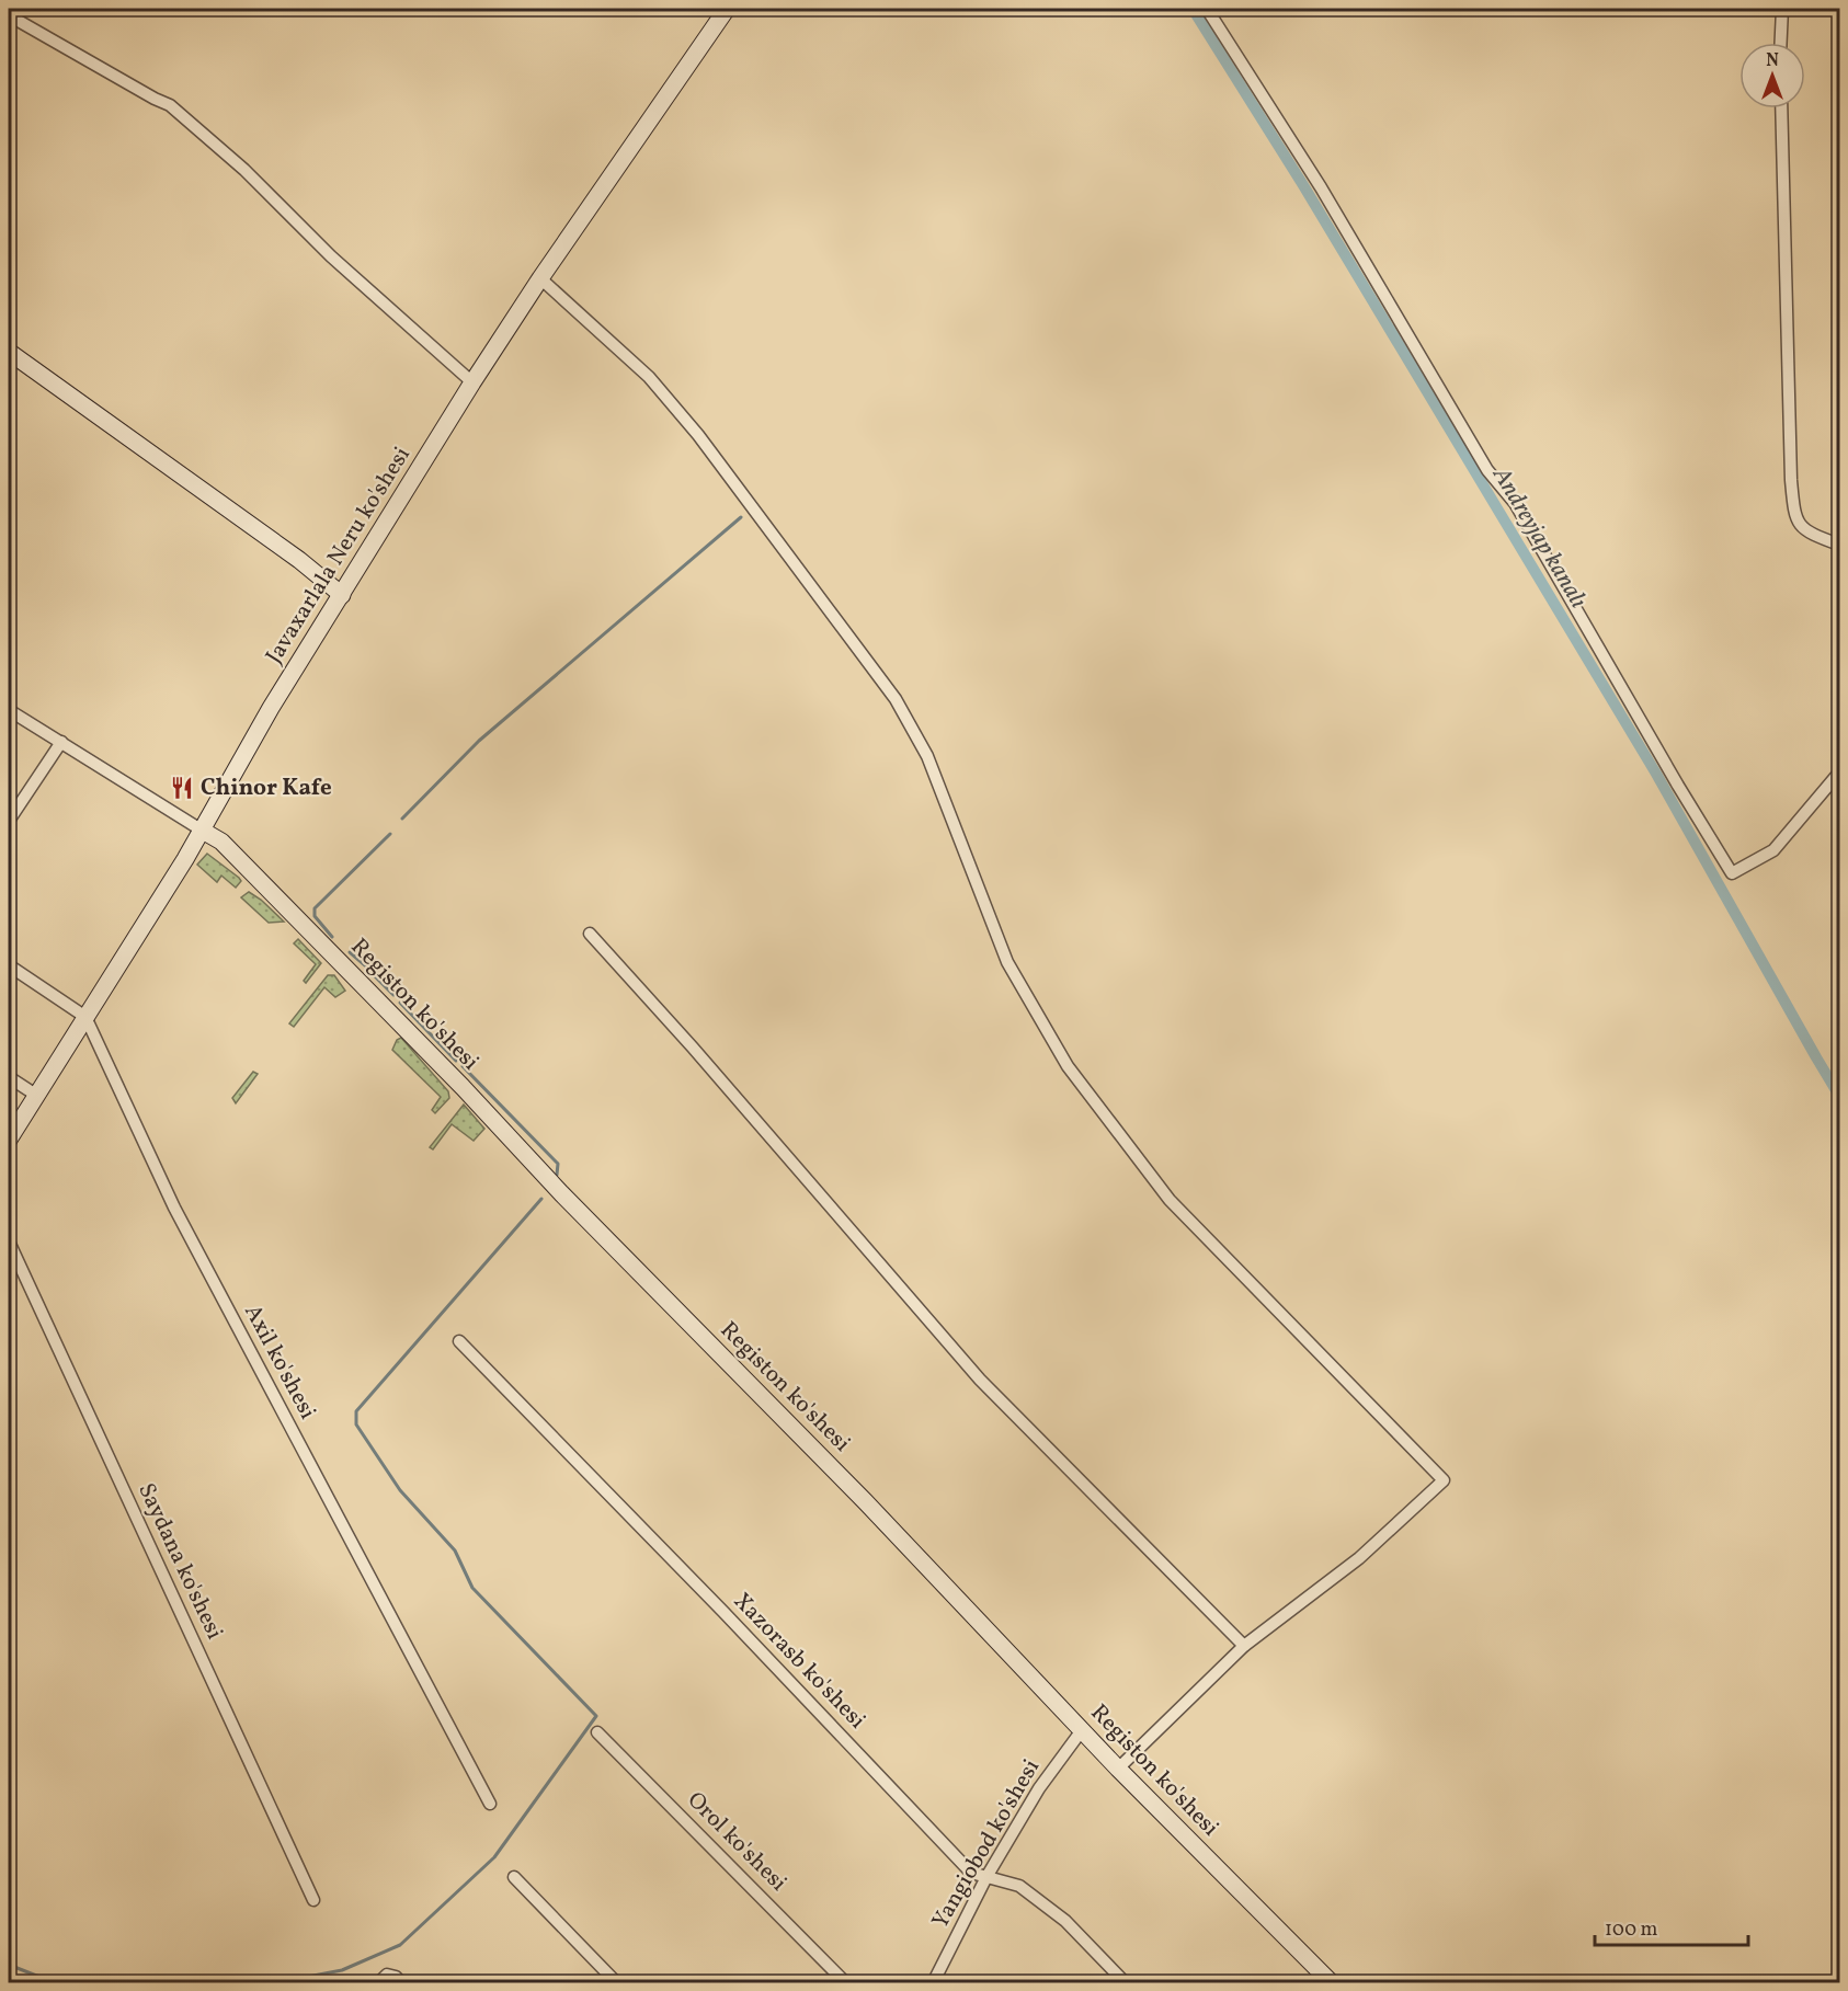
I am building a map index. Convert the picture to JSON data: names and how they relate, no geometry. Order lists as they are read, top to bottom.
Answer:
{
  "streets": {
    "street": [
      "Javaxarlala Neru ko'shesi",
      "Registon ko'shesi",
      "Axil ko'shesi",
      "Saydana ko'shesi",
      "Xazorasb ko'shesi",
      "Orol ko'shesi",
      "Yangiobod ko'shesi"
    ]
  },
  "crossings": [
    ["Javaxarlala Neru ko'shesi", "Registon ko'shesi"],
    ["Javaxarlala Neru ko'shesi", "Axil ko'shesi"],
    ["Registon ko'shesi", "Yangiobod ko'shesi"],
    ["Xazorasb ko'shesi", "Yangiobod ko'shesi"]
  ],
  "water": ["Andreyjap kanalı"],
  "places": {
    "restaurant": ["Chinor Kafe"]
  },
  "scale_bar": "100 m",
  "north": "top"
}
